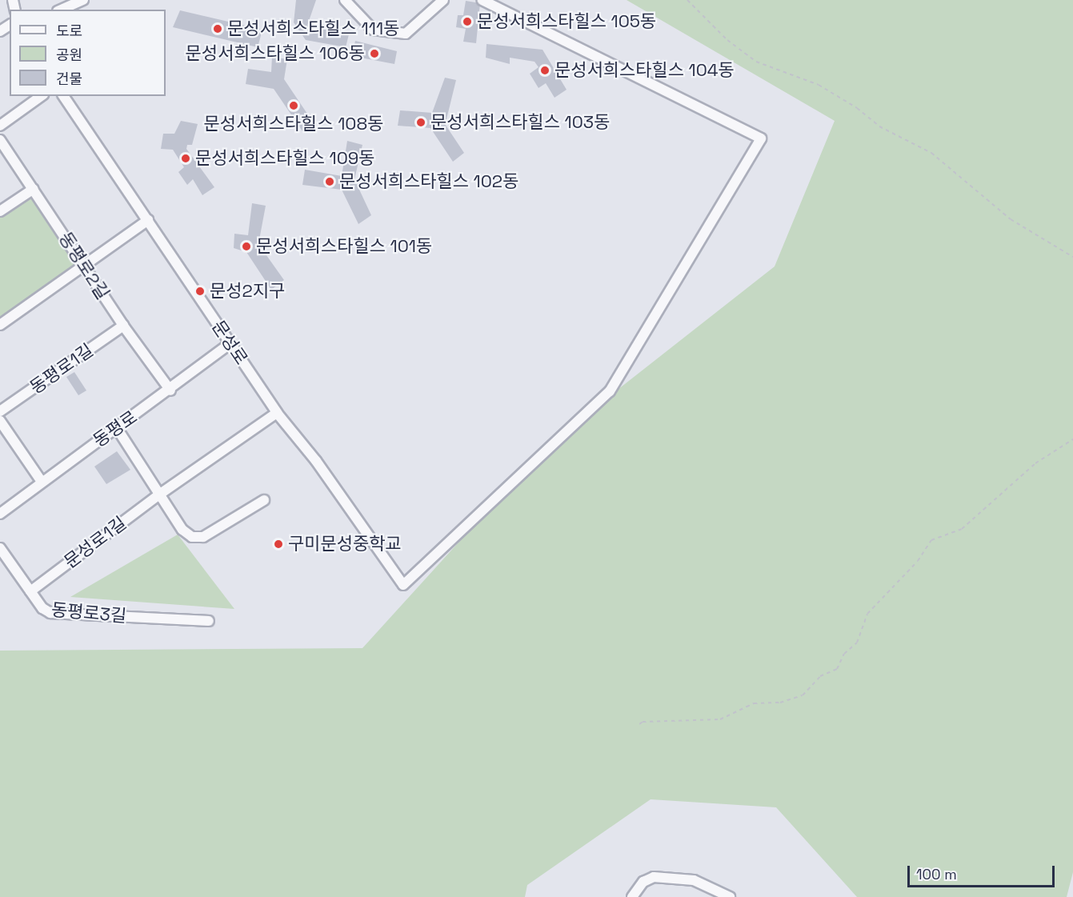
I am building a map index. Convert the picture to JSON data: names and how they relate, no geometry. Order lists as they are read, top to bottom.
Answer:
{
  "streets": {
    "street": [
      "동평로2길",
      "문성로",
      "동평로1길",
      "동평로",
      "문성로1길",
      "동평로3길"
    ]
  },
  "crossings": [
    ["동평로2길", "동평로1길"],
    ["동평로2길", "동평로"],
    ["문성로", "동평로"],
    ["문성로", "문성로1길"],
    ["문성로1길", "동평로3길"]
  ],
  "places": [
    "문성서희스타힐스 105동",
    "문성서희스타힐스 111동",
    "문성서희스타힐스 106동",
    "문성서희스타힐스 104동",
    "문성서희스타힐스 108동",
    "문성서희스타힐스 103동",
    "문성서희스타힐스 109동",
    "문성서희스타힐스 102동",
    "문성서희스타힐스 101동",
    "문성2지구",
    "구미문성중학교"
  ],
  "legend": ["도로", "공원", "건물"],
  "scale_bar": "100 m"
}
